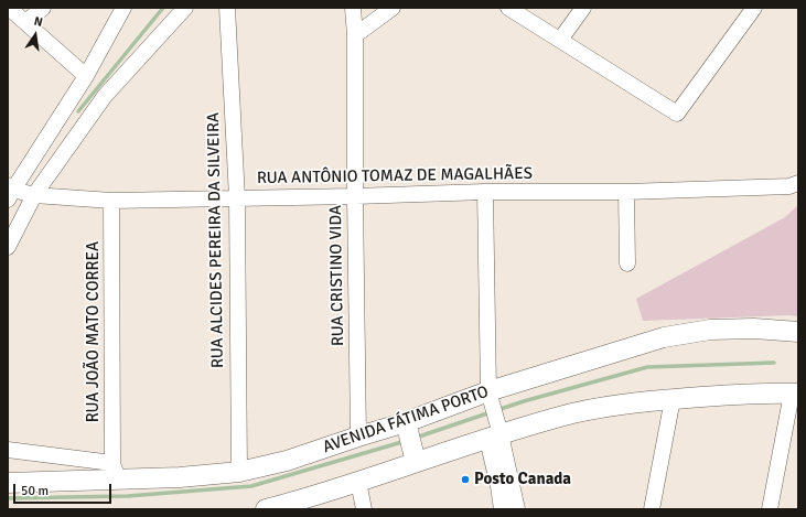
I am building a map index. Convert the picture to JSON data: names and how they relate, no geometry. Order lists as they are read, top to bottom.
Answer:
{
  "streets": {
    "main road": ["AVENIDA FÁTIMA PORTO"],
    "street": [
      "RUA ANTÔNIO TOMAZ DE MAGALHÃES",
      "RUA ALCIDES PEREIRA DA SILVEIRA",
      "RUA CRISTINO VIDA",
      "RUA JOÃO MATO CORREA"
    ]
  },
  "crossings": [
    ["RUA ANTÔNIO TOMAZ DE MAGALHÃES", "RUA ALCIDES PEREIRA DA SILVEIRA"],
    ["RUA ANTÔNIO TOMAZ DE MAGALHÃES", "RUA CRISTINO VIDA"],
    ["RUA ANTÔNIO TOMAZ DE MAGALHÃES", "RUA JOÃO MATO CORREA"],
    ["RUA ALCIDES PEREIRA DA SILVEIRA", "AVENIDA FÁTIMA PORTO"],
    ["RUA CRISTINO VIDA", "AVENIDA FÁTIMA PORTO"],
    ["RUA JOÃO MATO CORREA", "AVENIDA FÁTIMA PORTO"]
  ],
  "places": ["Posto Canada"],
  "scale_bar": "50 m",
  "north": "top"
}
